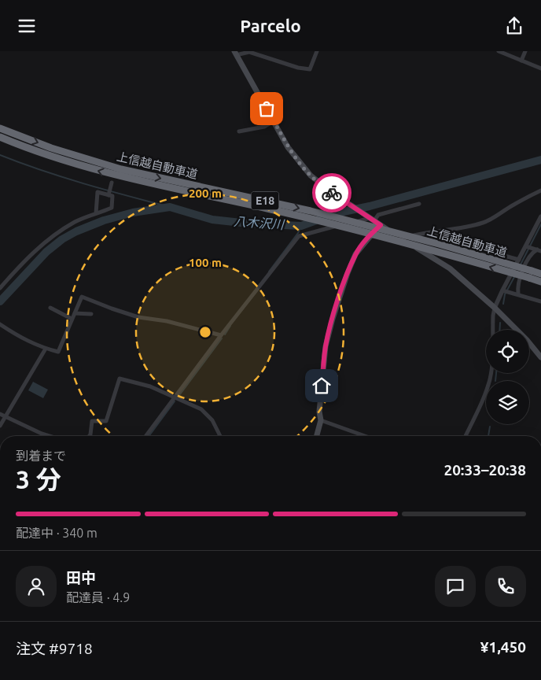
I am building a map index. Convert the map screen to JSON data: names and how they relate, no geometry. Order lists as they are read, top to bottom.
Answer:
{
  "streets": {
    "highway": ["上信越自動車道", "E18"]
  },
  "water": ["八木沢川"],
  "page": {
    "header": "Parcelo",
    "heading": ["3 分", "到着まで", "20:33–20:38"],
    "panel": [
      "田中",
      "配達員 · 4.9",
      "注文 #9718",
      "¥1,450"
    ],
    "bar": "配達中 · 340 m"
  },
  "rings": ["200 m", "100 m"]
}
